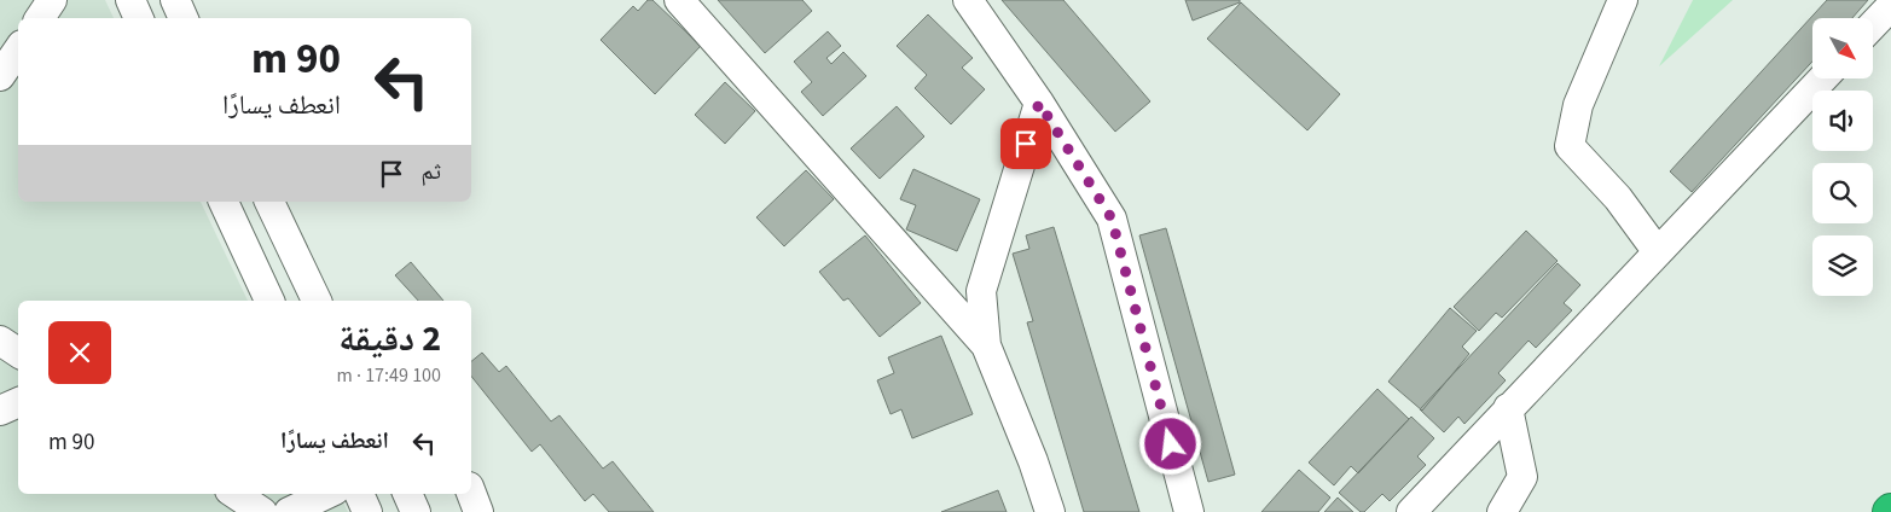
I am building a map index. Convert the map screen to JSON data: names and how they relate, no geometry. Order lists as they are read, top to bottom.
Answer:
{
  "north": "bottom right",
  "page": {
    "turn": ["90 m", "انعطف يسارًا"],
    "then": "ثم",
    "heading": ["2 دقيقة", "100 m · 17:49"],
    "list": [
      {
        "name": "انعطف يسارًا",
        "value": "90 m"
      }
    ]
  }
}
